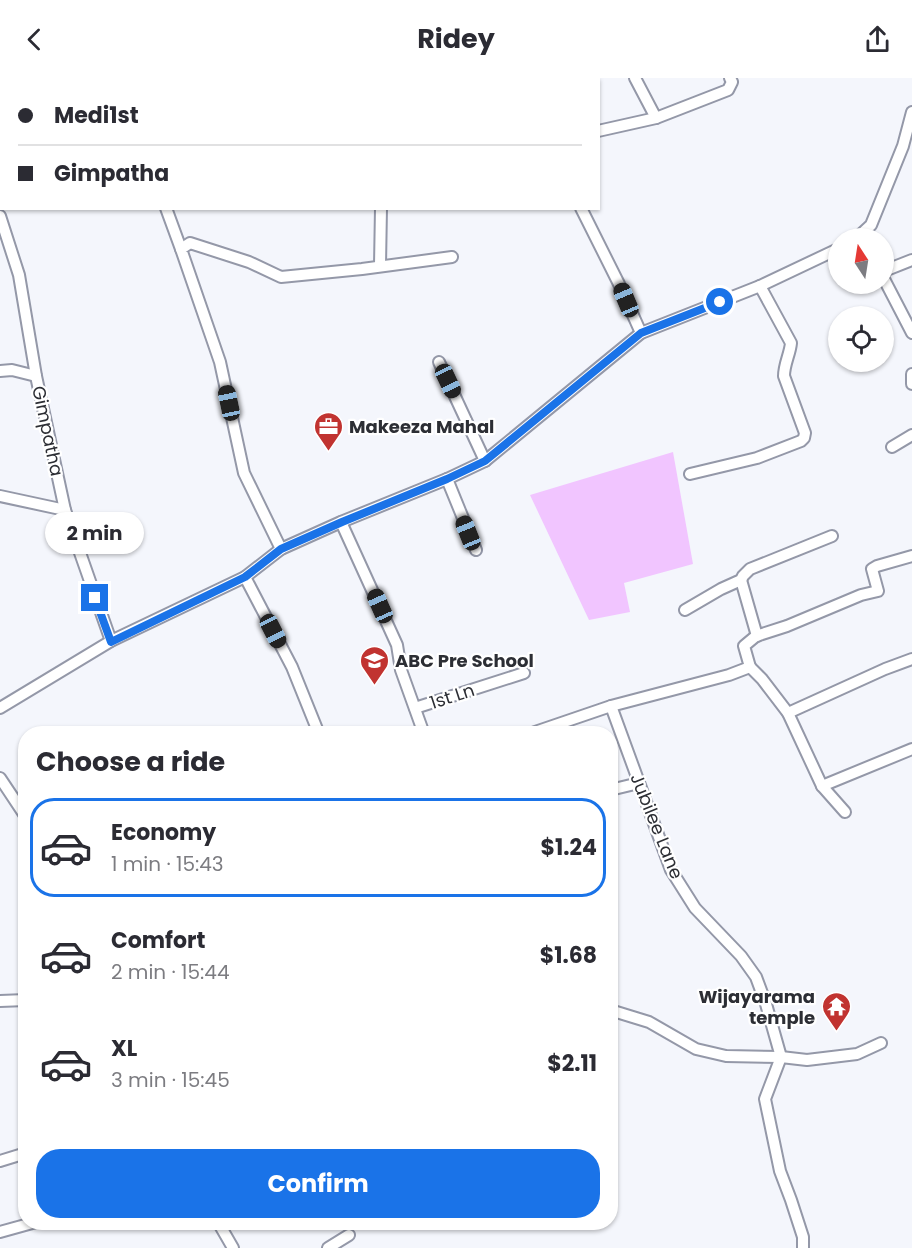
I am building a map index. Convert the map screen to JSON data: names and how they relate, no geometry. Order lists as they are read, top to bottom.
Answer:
{
  "streets": {
    "street": ["Gimpatha", "1st Ln", "Jubilee Lane"]
  },
  "places": {
    "office": ["Makeeza Mahal"],
    "school or university": ["ABC Pre School"],
    "temple": ["Wijayarama temple"]
  },
  "north": "top",
  "page": {
    "header": "Ridey",
    "banner": ["Medi1st", "Gimpatha"],
    "bubble": "2 min",
    "heading": "Choose a ride",
    "list": [
      {
        "name": "Economy",
        "note": "1 min · 15:43",
        "value": "$1.24"
      },
      {
        "name": "Comfort",
        "note": "2 min · 15:44",
        "value": "$1.68"
      },
      {
        "name": "XL",
        "note": "3 min · 15:45",
        "value": "$2.11"
      }
    ],
    "buttons": "Confirm"
  }
}
